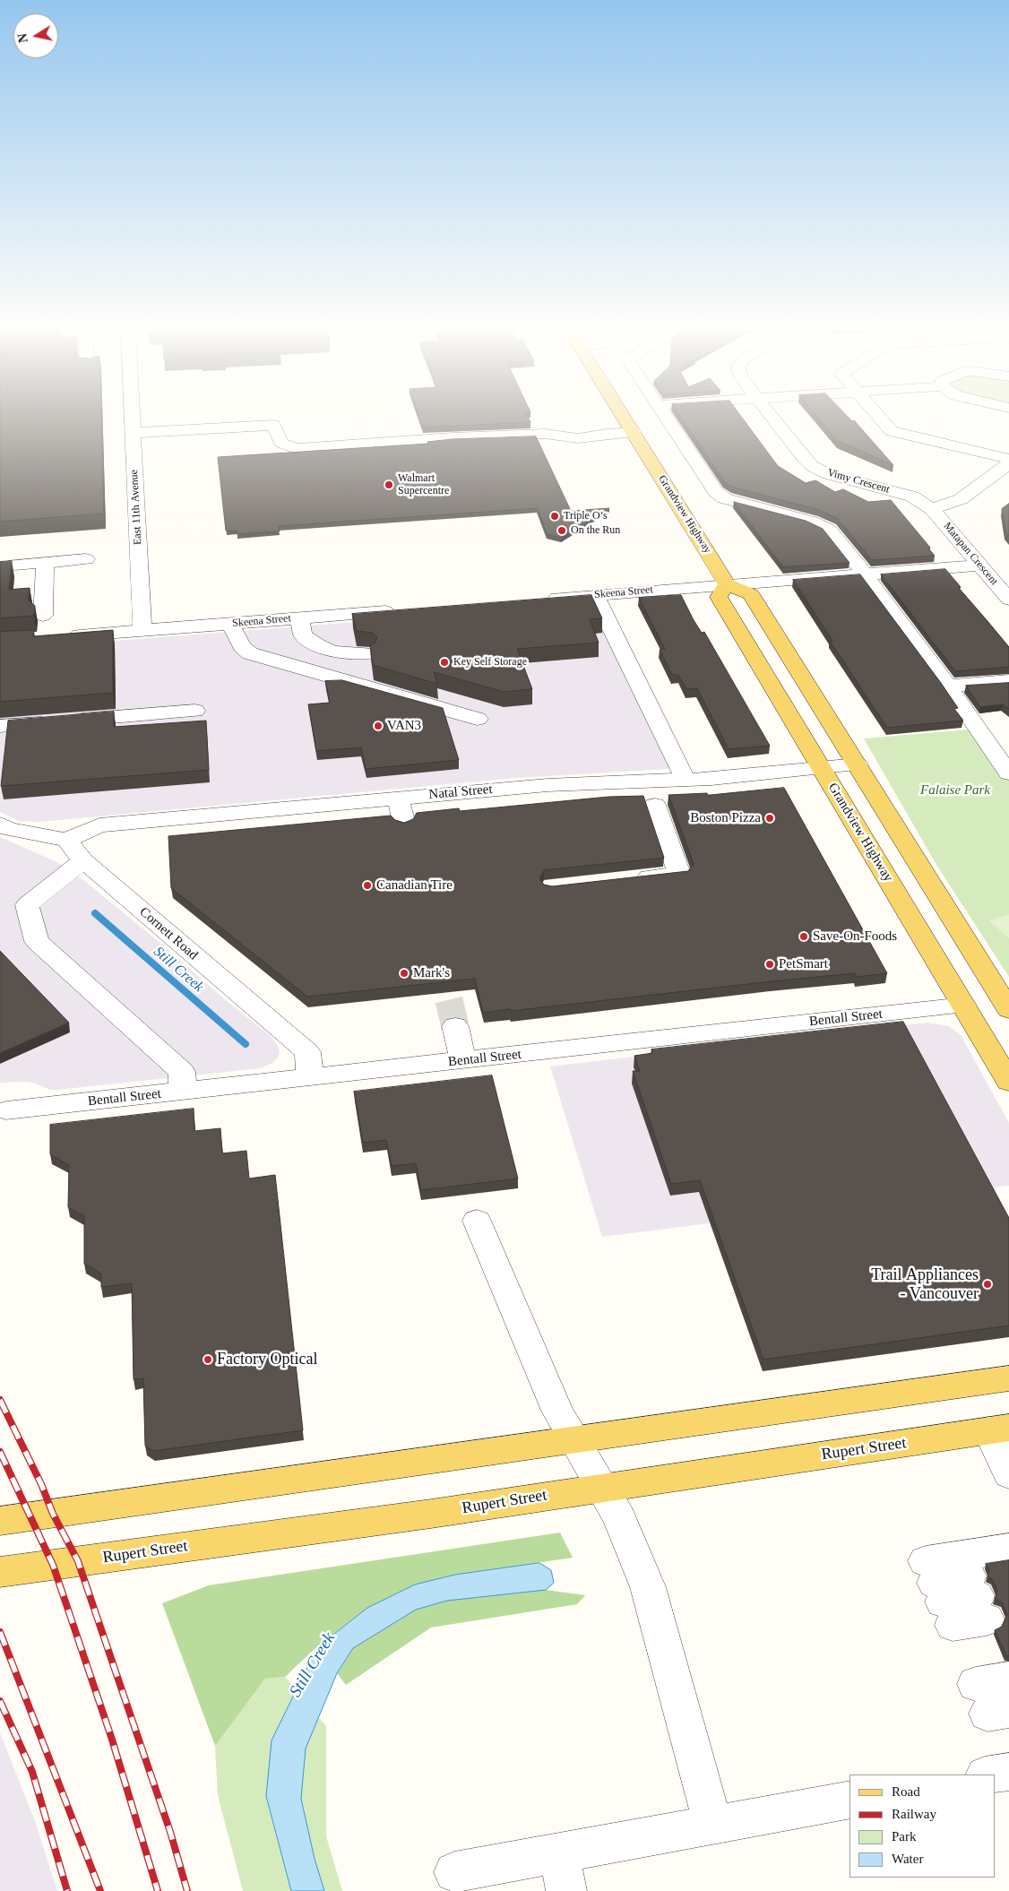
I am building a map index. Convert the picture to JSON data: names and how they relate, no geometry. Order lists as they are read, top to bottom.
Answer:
{
  "streets": {
    "main road": ["Grandview Highway", "Rupert Street"],
    "street": [
      "Vimy Crescent",
      "East 11th Avenue",
      "Matapan Crescent",
      "Skeena Street",
      "Natal Street",
      "Cornett Road",
      "Bentall Street"
    ]
  },
  "crossings": [
    ["Vimy Crescent", "Matapan Crescent"],
    ["East 11th Avenue", "Skeena Street"],
    ["Grandview Highway", "Skeena Street"],
    ["Grandview Highway", "Natal Street"],
    ["Grandview Highway", "Bentall Street"],
    ["Matapan Crescent", "Skeena Street"],
    ["Natal Street", "Cornett Road"],
    ["Cornett Road", "Bentall Street"]
  ],
  "water": ["Still Creek"],
  "parks": ["Falaise Park"],
  "places": [
    "Walmart Supercentre",
    "Triple O’s",
    "On the Run",
    "Key Self Storage",
    "VAN3",
    "Boston Pizza",
    "Canadian Tire",
    "Save-On-Foods",
    "PetSmart",
    "Mark's",
    "Trail Appliances - Vancouver",
    "Factory Optical"
  ],
  "legend": [
    "Road",
    "Railway",
    "Park",
    "Water"
  ],
  "north": "left"
}
